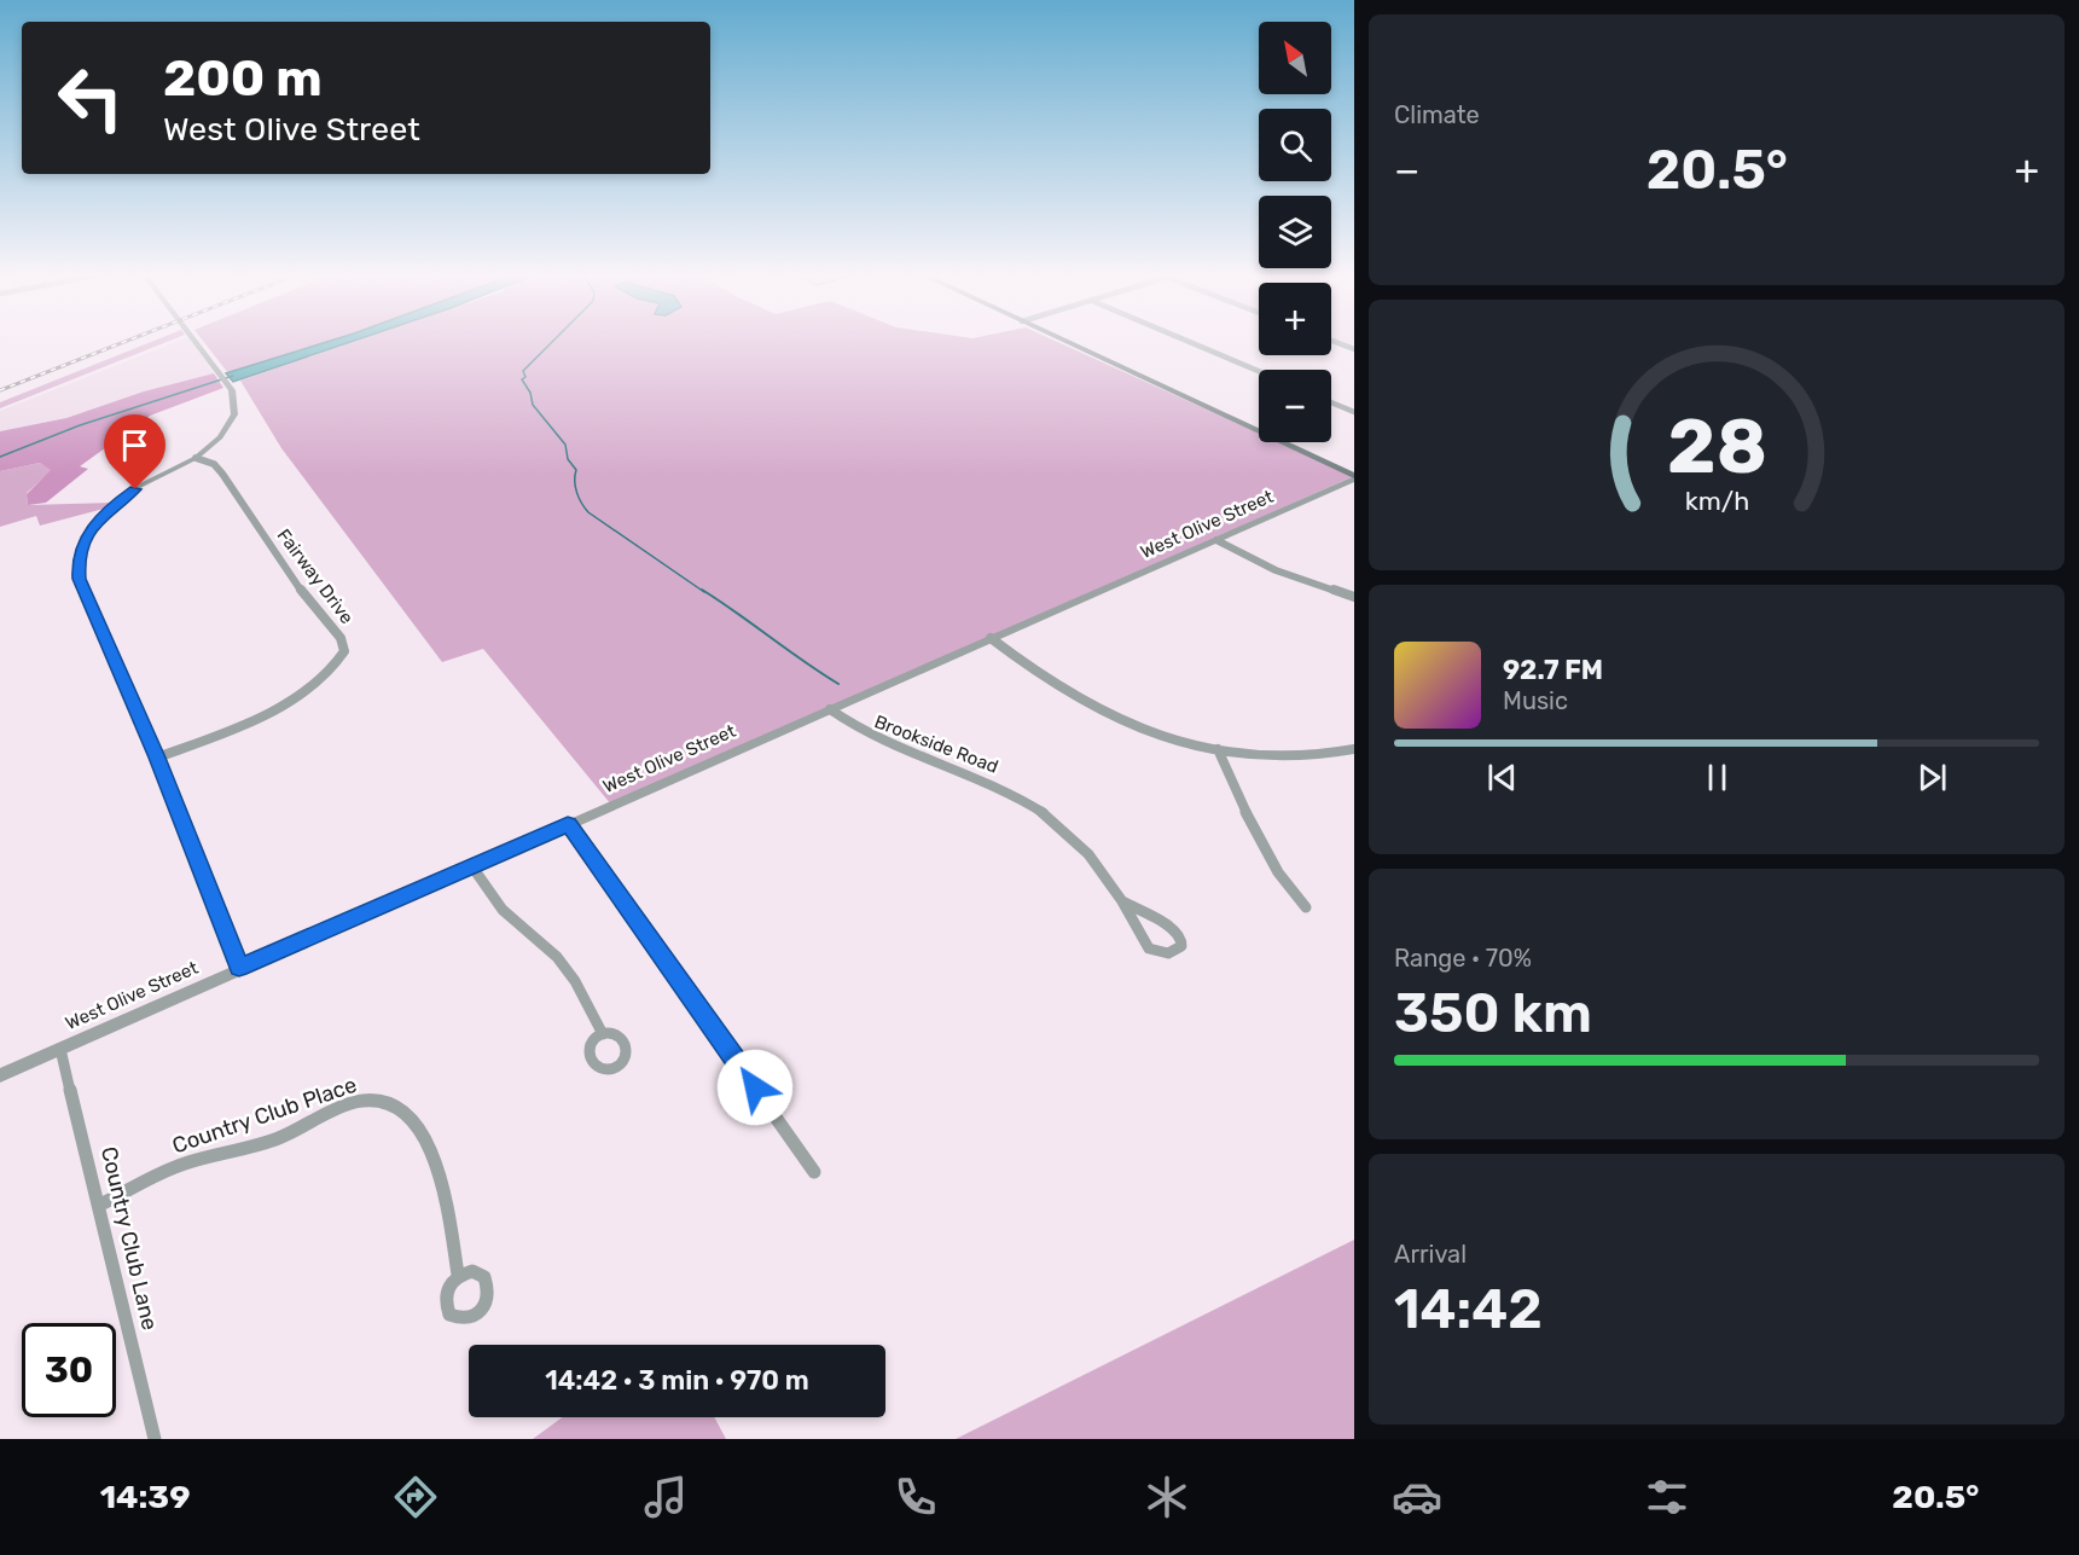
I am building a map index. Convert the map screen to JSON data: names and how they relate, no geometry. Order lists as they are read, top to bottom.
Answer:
{
  "streets": {
    "street": [
      "West Olive Street",
      "Fairway Drive",
      "Brookside Road",
      "Country Club Place",
      "Country Club Lane"
    ]
  },
  "crossings": [
    ["West Olive Street", "Brookside Road"],
    ["West Olive Street", "Country Club Lane"],
    ["Country Club Place", "Country Club Lane"]
  ],
  "north": "top left",
  "page": {
    "tile": [
      "Climate",
      ["Range · 70%", "350 km"],
      ["Arrival", "14:42"]
    ],
    "map_buttons": ["+", "−"],
    "turn": ["200 m", "West Olive Street"],
    "heat": ["−", "20.5°", "+"],
    "song": ["92.7 FM", "Music"],
    "limit": "30",
    "trip": "14:42 · 3 min · 970 m",
    "tabs": ["14:39", "20.5°"],
    "gauge": ["28", "km/h"]
  }
}
